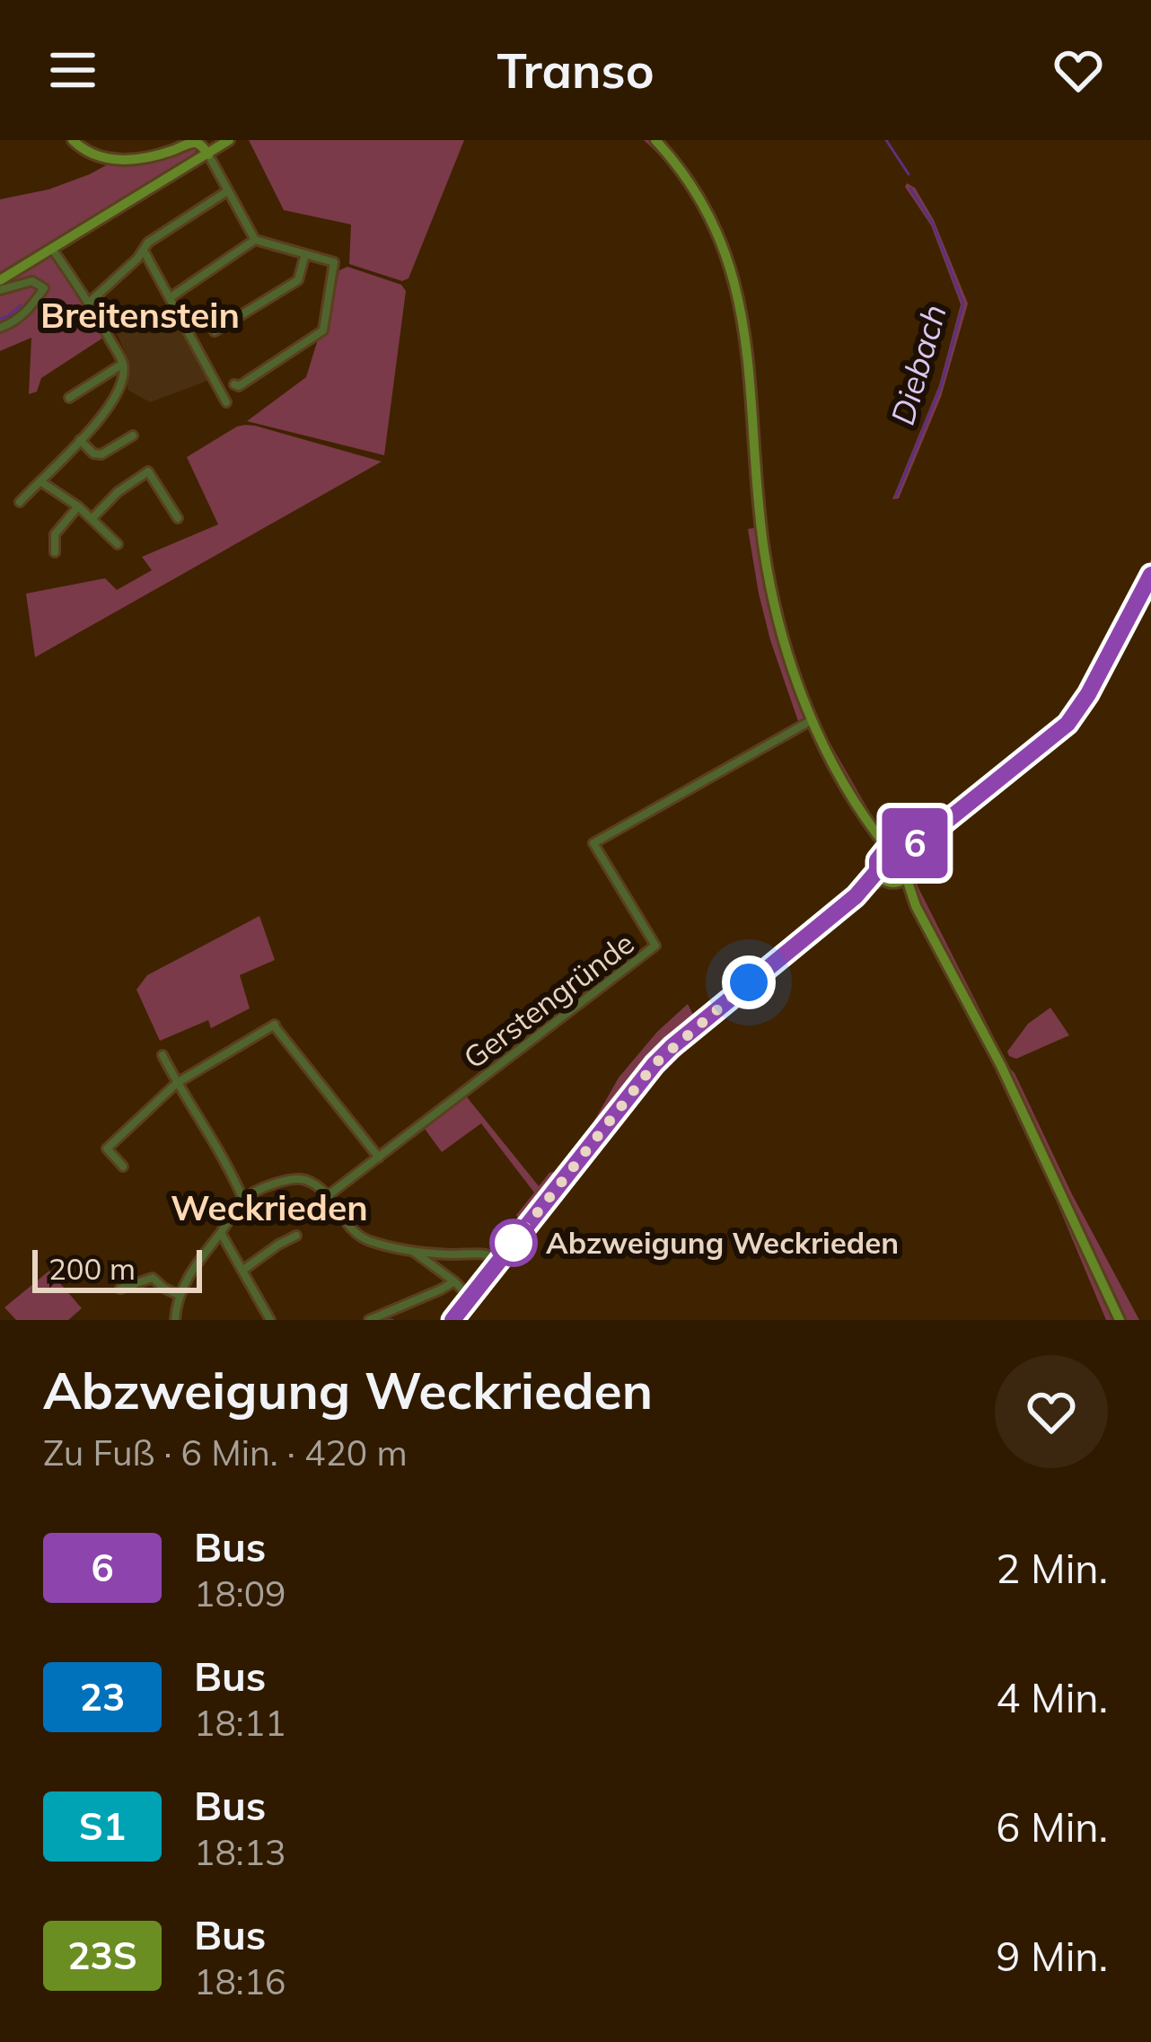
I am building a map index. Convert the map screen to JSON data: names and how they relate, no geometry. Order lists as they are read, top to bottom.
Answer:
{
  "streets": {
    "street": ["Gerstengründe"]
  },
  "districts": ["Breitenstein", "Weckrieden"],
  "water": ["Diebach"],
  "places": ["Abzweigung Weckrieden"],
  "lines": ["bus line 6"],
  "scale_bar": "200 m",
  "page": {
    "header": "Transo",
    "on_map": "6",
    "scale": "200 m",
    "heading": ["Abzweigung Weckrieden", "Zu Fuß · 6 Min. · 420 m"],
    "list": [
      {
        "mark": "6",
        "name": "Bus",
        "note": "18:09",
        "value": "2 Min."
      },
      {
        "mark": "23",
        "name": "Bus",
        "note": "18:11",
        "value": "4 Min."
      },
      {
        "mark": "S1",
        "name": "Bus",
        "note": "18:13",
        "value": "6 Min."
      },
      {
        "mark": "23S",
        "name": "Bus",
        "note": "18:16",
        "value": "9 Min."
      }
    ]
  }
}
